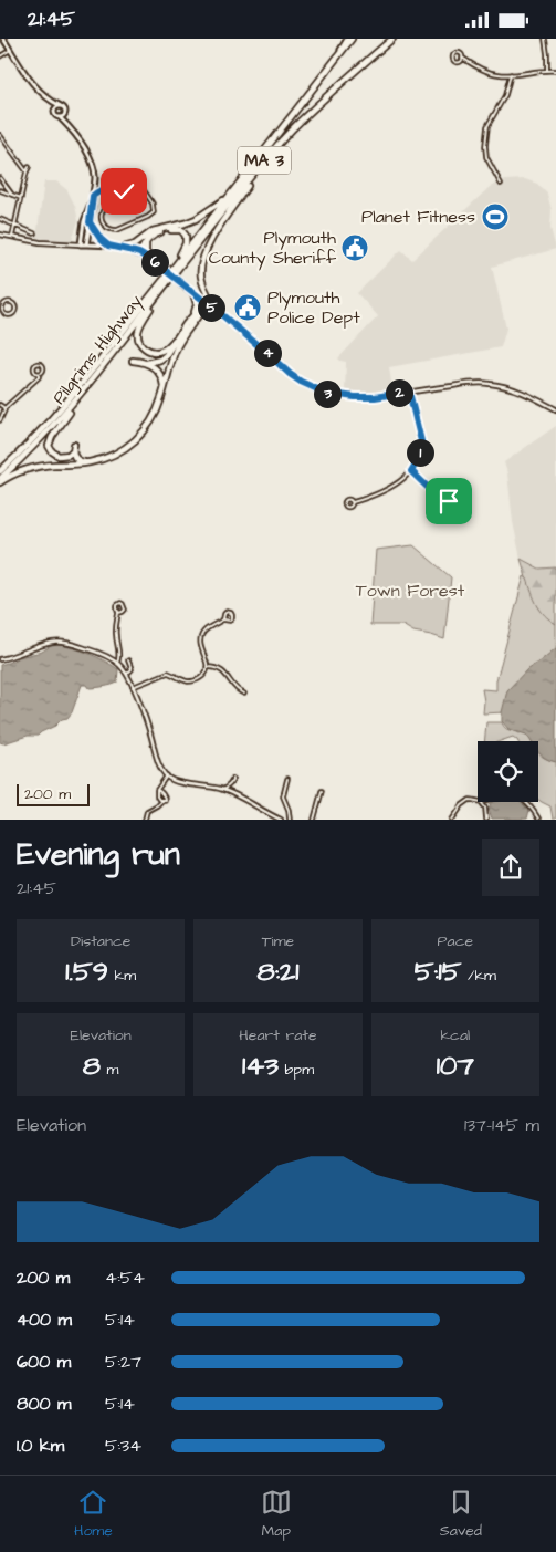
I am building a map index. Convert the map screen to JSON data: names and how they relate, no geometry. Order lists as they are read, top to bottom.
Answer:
{
  "streets": {
    "highway": ["MA 3", "Pilgrims Highway"]
  },
  "parks": ["Town Forest"],
  "places": {
    "sports": ["Planet Fitness"],
    "public building": ["Plymouth County Sheriff", "Plymouth Police Dept"]
  },
  "scale_bar": "200 m",
  "page": {
    "status": "21:45",
    "pins": [
      "6",
      "5",
      "4",
      "2",
      "3",
      "1"
    ],
    "scale": "200 m",
    "heading": ["Evening run", "21:45"],
    "stats": [
      ["Distance", "1.59 km"],
      ["Time", "8:21"],
      ["Pace", "5:15 /km"],
      ["Elevation", "8 m"],
      ["Heart rate", "143 bpm"],
      ["kcal", "107"]
    ],
    "chart": ["Elevation", "137–145 m"],
    "list": [
      {
        "name": "200 m",
        "note": "4:54"
      },
      {
        "name": "400 m",
        "note": "5:14"
      },
      {
        "name": "600 m",
        "note": "5:27"
      },
      {
        "name": "800 m",
        "note": "5:14"
      },
      {
        "name": "1.0 km",
        "note": "5:34"
      }
    ],
    "tabs": ["Home", "Map", "Saved"]
  }
}
